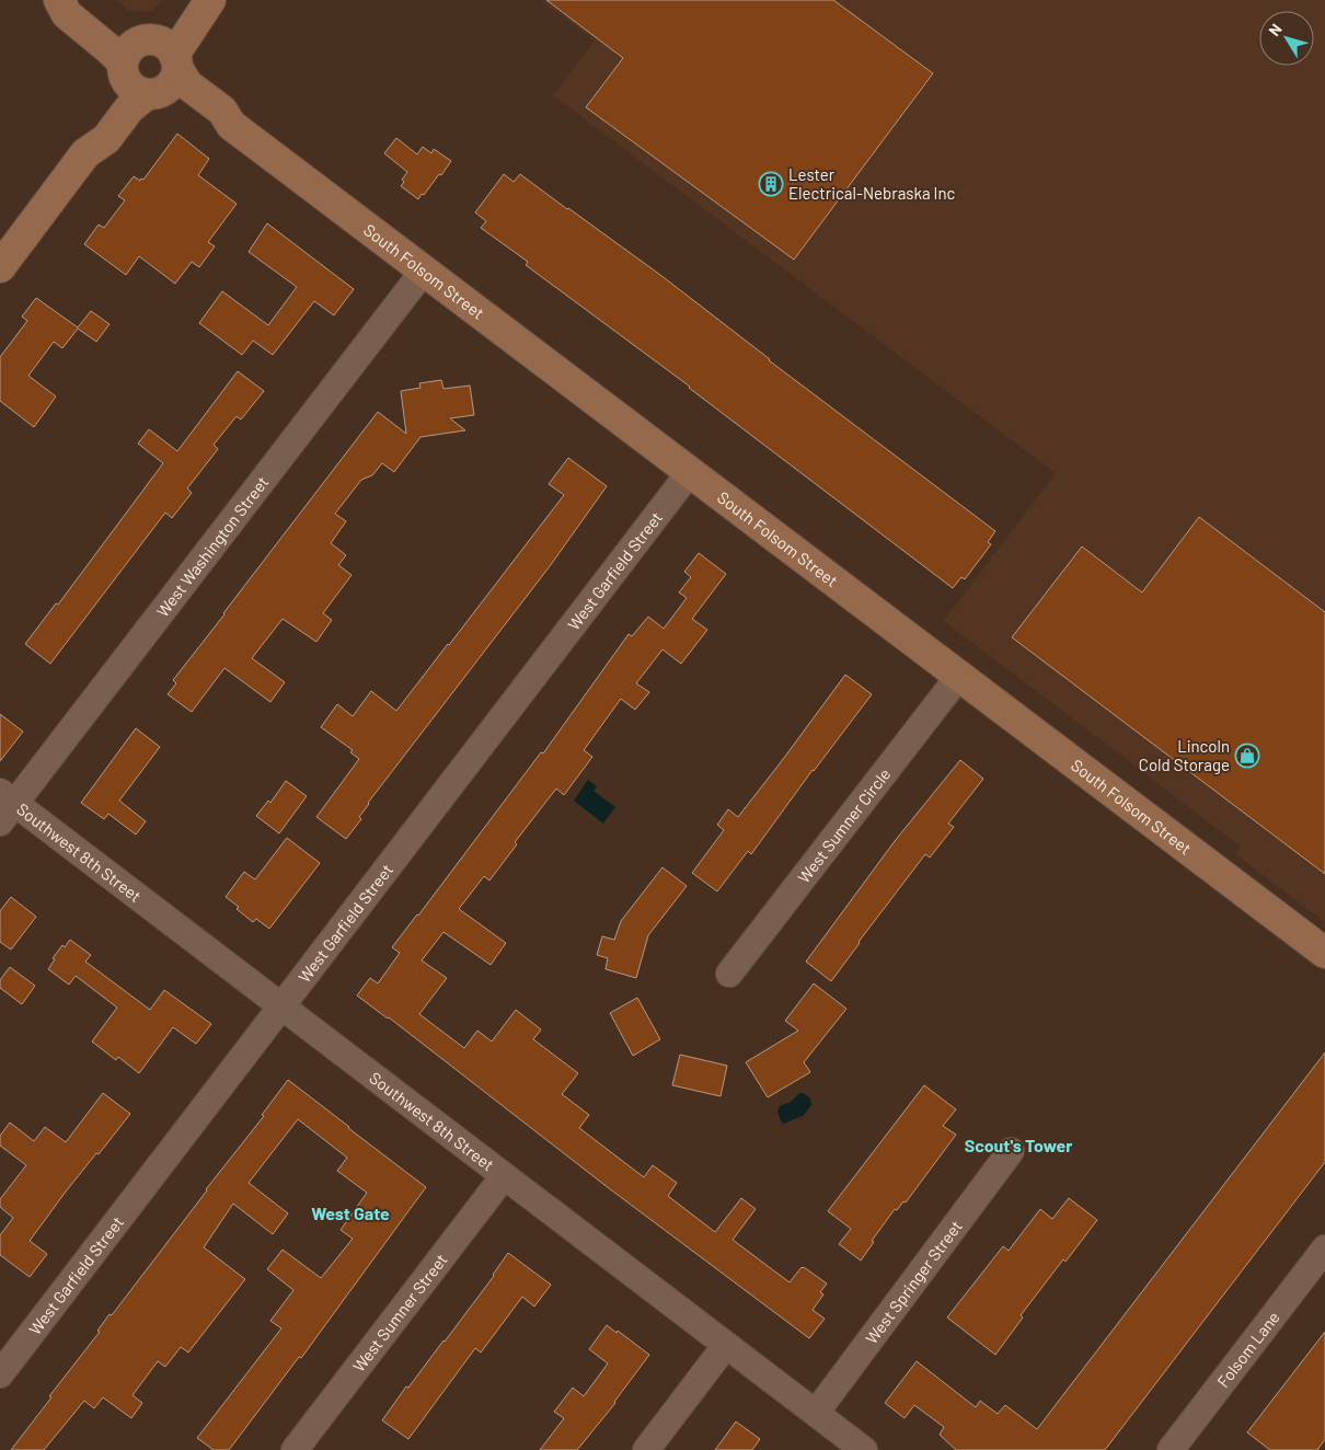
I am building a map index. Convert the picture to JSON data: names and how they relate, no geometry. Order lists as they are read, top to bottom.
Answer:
{
  "streets": {
    "street": [
      "South Folsom Street",
      "West Washington Street",
      "West Garfield Street",
      "West Sumner Circle",
      "Southwest 8th Street",
      "West Springer Street",
      "West Sumner Street",
      "Folsom Lane"
    ]
  },
  "crossings": [
    ["South Folsom Street", "West Washington Street"],
    ["South Folsom Street", "West Garfield Street"],
    ["South Folsom Street", "West Sumner Circle"],
    ["West Washington Street", "Southwest 8th Street"],
    ["West Garfield Street", "Southwest 8th Street"],
    ["Southwest 8th Street", "West Springer Street"],
    ["Southwest 8th Street", "West Sumner Street"]
  ],
  "districts": ["Scout's Tower", "West Gate"],
  "places": {
    "building": ["Lester Electrical-Nebraska Inc"],
    "shop": ["Lincoln Cold Storage"]
  },
  "north": "top left"
}
